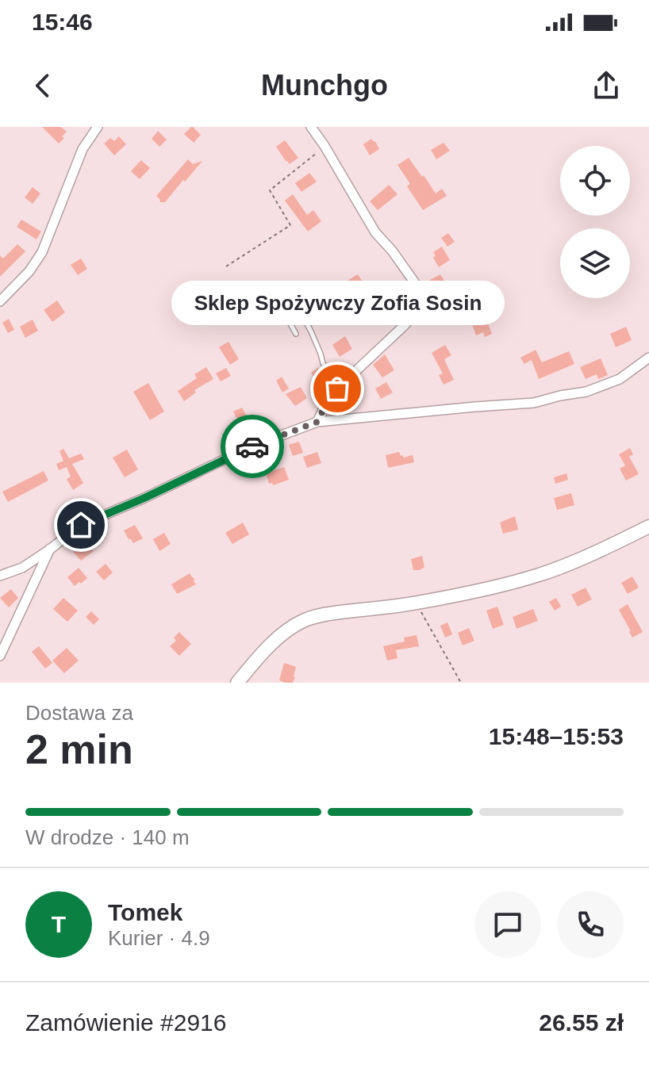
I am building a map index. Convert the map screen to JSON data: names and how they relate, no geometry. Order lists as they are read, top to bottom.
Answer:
{
  "places": ["Sklep Spożywczy Zofia Sosin"],
  "page": {
    "status": "15:46",
    "header": "Munchgo",
    "bubble": "Sklep Spożywczy Zofia Sosin",
    "heading": ["2 min", "Dostawa za", "15:48–15:53"],
    "panel": [
      "Tomek",
      "Kurier · 4.9",
      "Zamówienie #2916",
      "26.55 zł"
    ],
    "bar": "W drodze · 140 m",
    "round": "T"
  }
}
